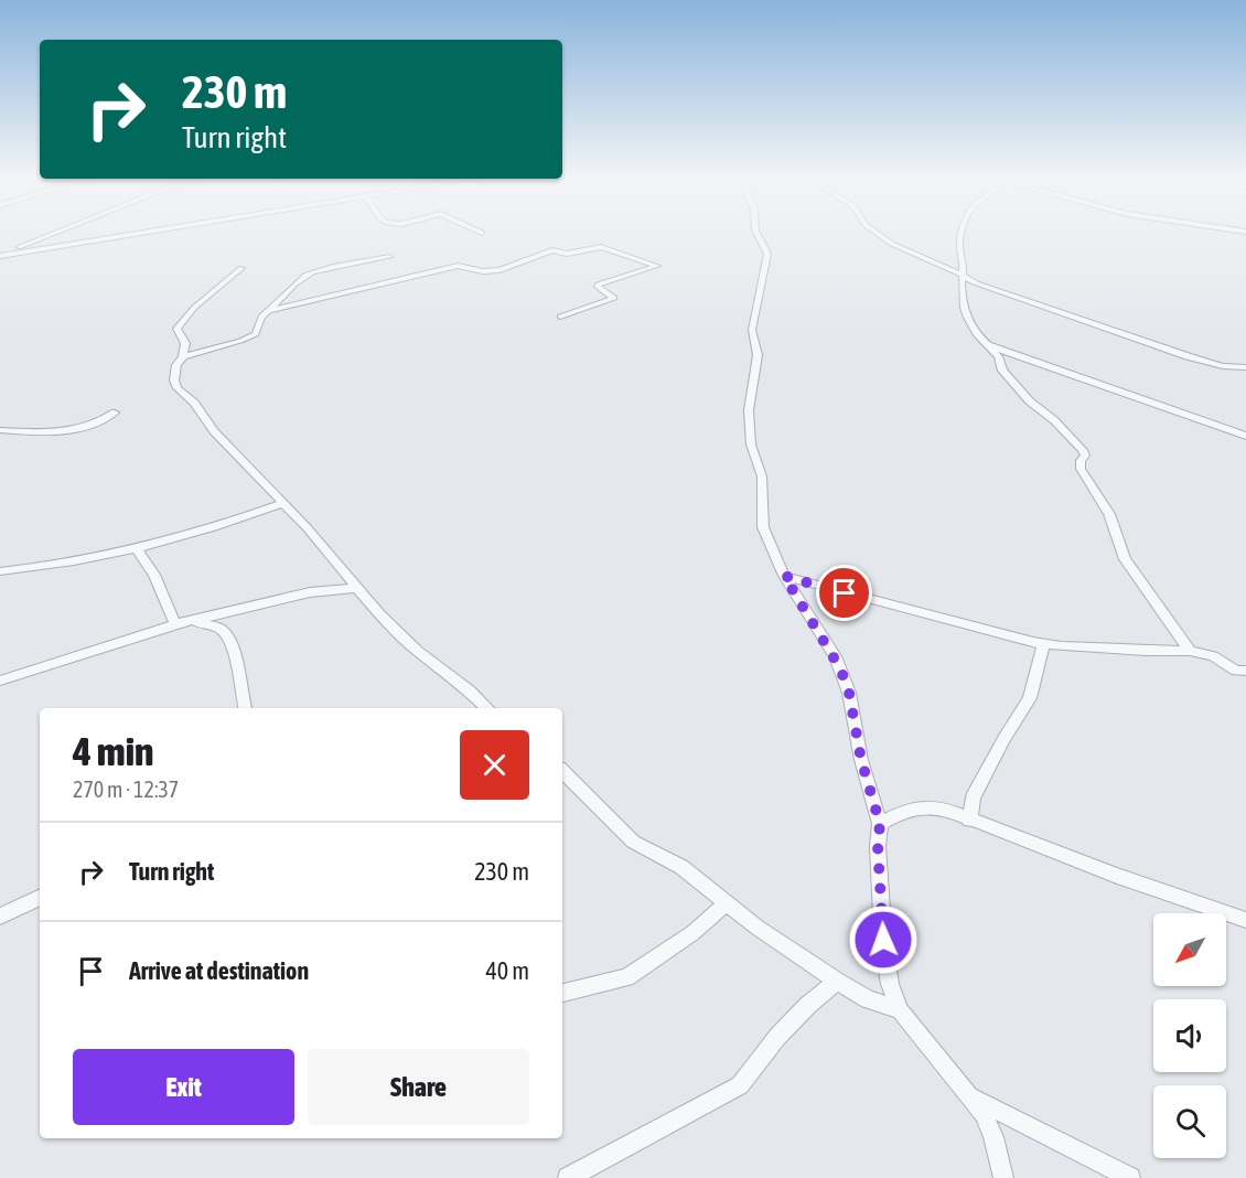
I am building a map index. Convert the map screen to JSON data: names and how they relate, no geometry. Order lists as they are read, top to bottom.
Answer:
{
  "north": "bottom left",
  "page": {
    "turn": ["230 m", "Turn right"],
    "heading": ["4 min", "270 m · 12:37"],
    "list": [
      {
        "name": "Turn right",
        "value": "230 m"
      },
      {
        "name": "Arrive at destination",
        "value": "40 m"
      }
    ],
    "buttons": ["Exit", "Share"]
  }
}
